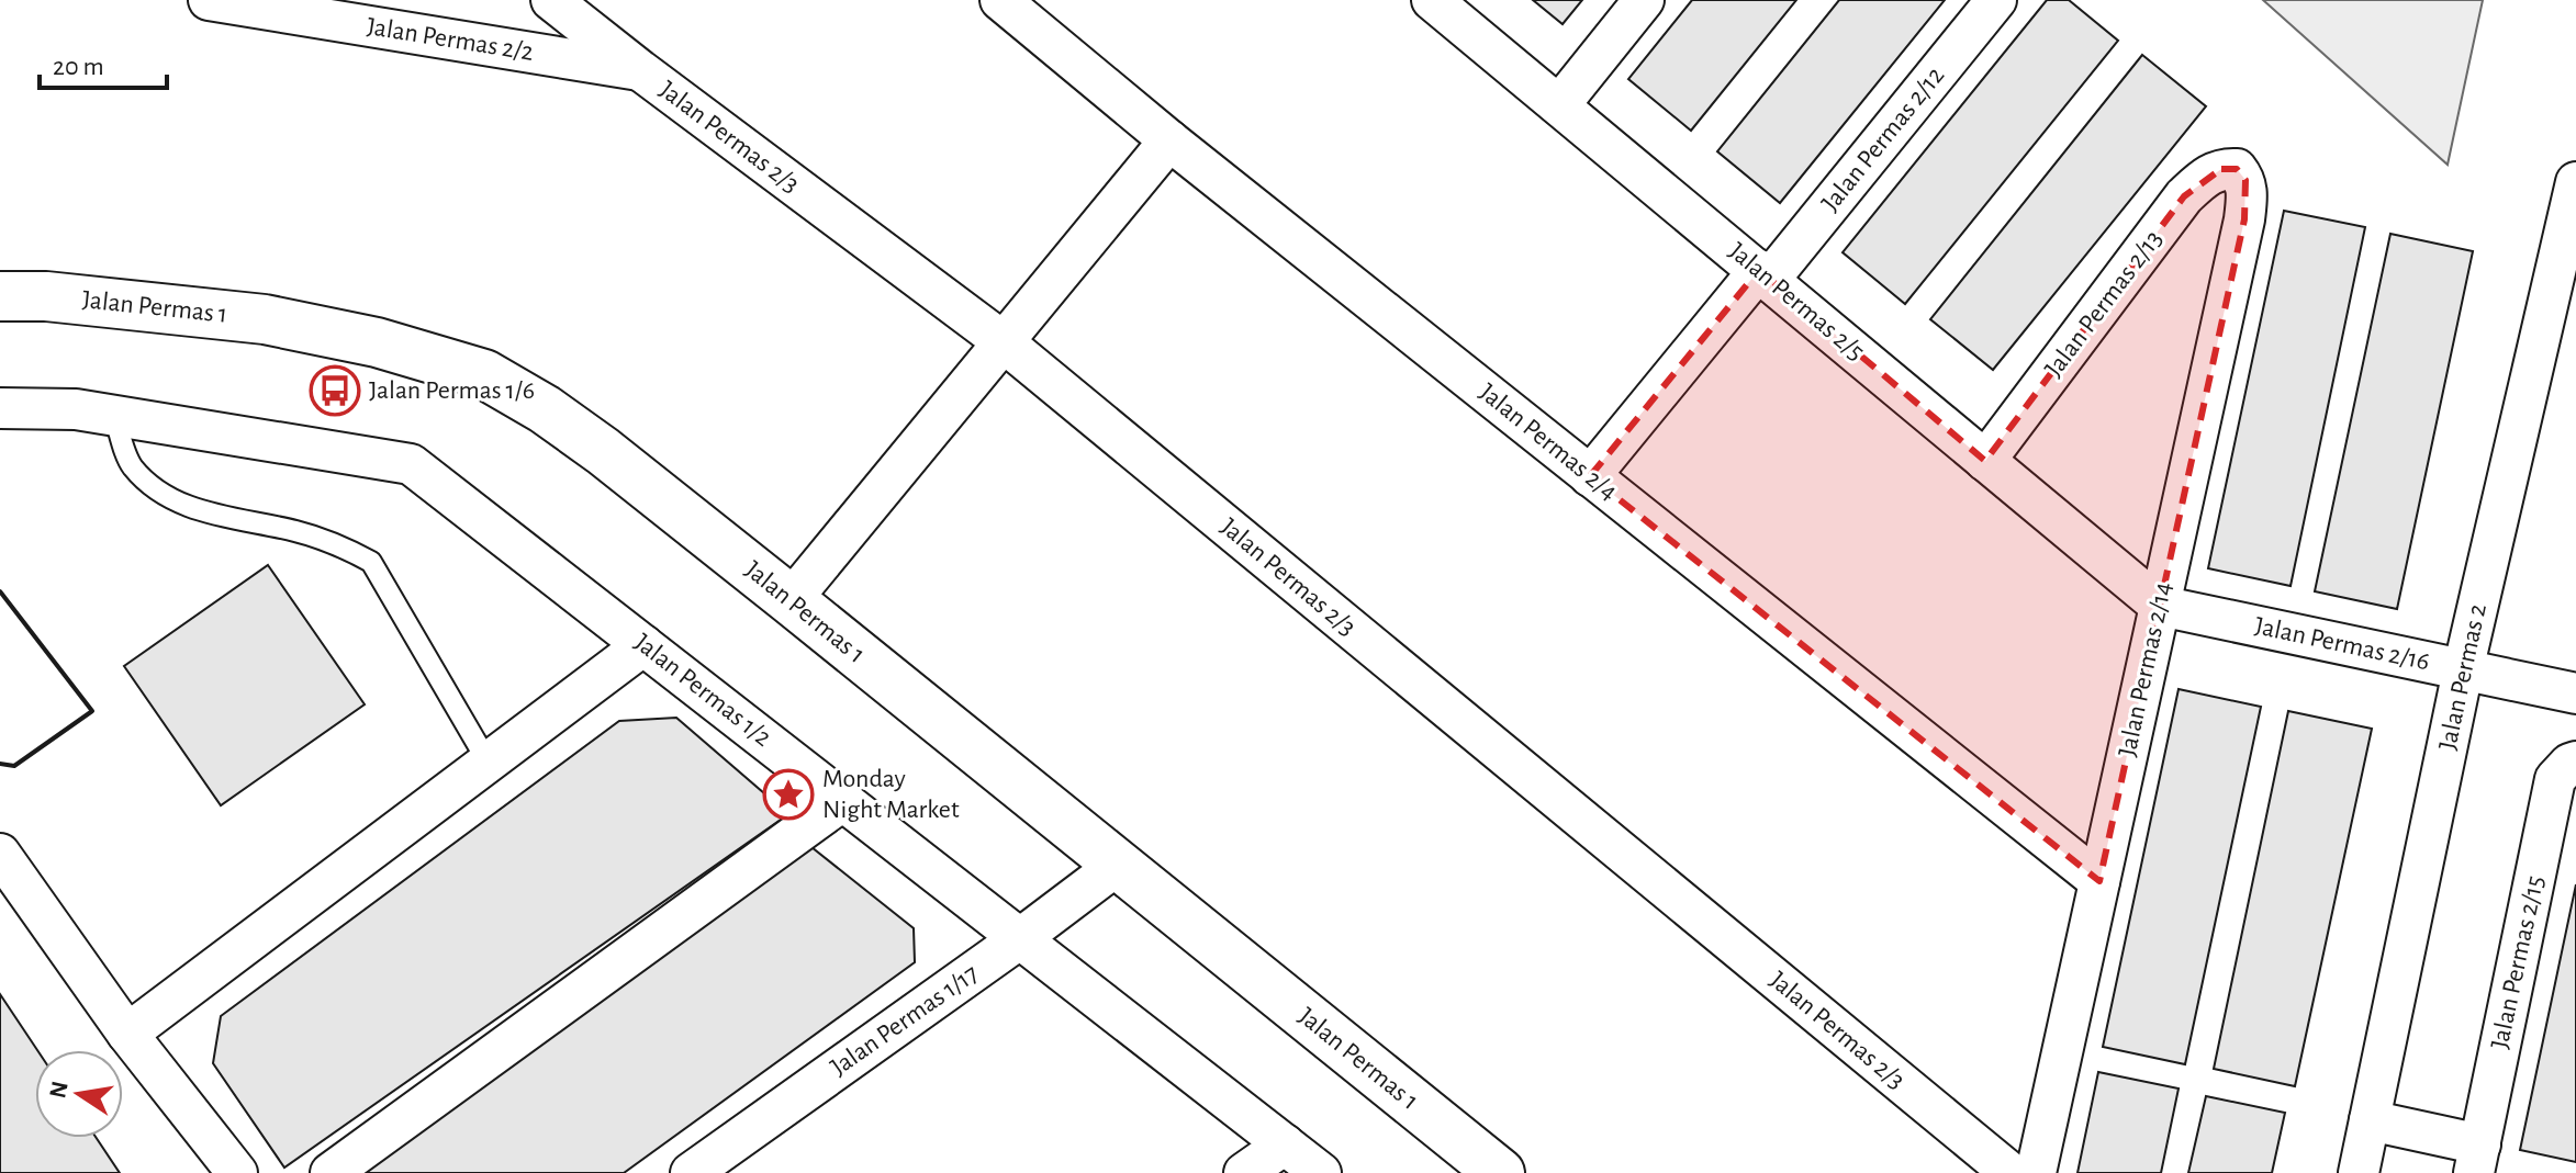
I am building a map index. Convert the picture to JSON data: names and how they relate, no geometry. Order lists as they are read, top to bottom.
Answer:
{
  "streets": {
    "street": [
      "Jalan Permas 2/2",
      "Jalan Permas 2/3",
      "Jalan Permas 2/12",
      "Jalan Permas 2/5",
      "Jalan Permas 2/13",
      "Jalan Permas 1",
      "Jalan Permas 2/4",
      "Jalan Permas 2/16",
      "Jalan Permas 2/14",
      "Jalan Permas 2",
      "Jalan Permas 1/2",
      "Jalan Permas 2/15",
      "Jalan Permas 1/17"
    ]
  },
  "crossings": [
    ["Jalan Permas 2/2", "Jalan Permas 2/3"],
    ["Jalan Permas 2/12", "Jalan Permas 2/5"],
    ["Jalan Permas 2/12", "Jalan Permas 2/4"],
    ["Jalan Permas 2/5", "Jalan Permas 2/13"],
    ["Jalan Permas 2/5", "Jalan Permas 2/16"],
    ["Jalan Permas 2/5", "Jalan Permas 2/14"],
    ["Jalan Permas 2/13", "Jalan Permas 2/14"],
    ["Jalan Permas 1", "Jalan Permas 1/17"],
    ["Jalan Permas 2/4", "Jalan Permas 2/14"],
    ["Jalan Permas 2/16", "Jalan Permas 2/14"],
    ["Jalan Permas 2/16", "Jalan Permas 2"],
    ["Jalan Permas 1/2", "Jalan Permas 1/17"]
  ],
  "places": {
    "bus stop": ["Jalan Permas 1/6"],
    "place": ["Monday Night Market"]
  },
  "scale_bar": "20 m",
  "north": "left"
}
